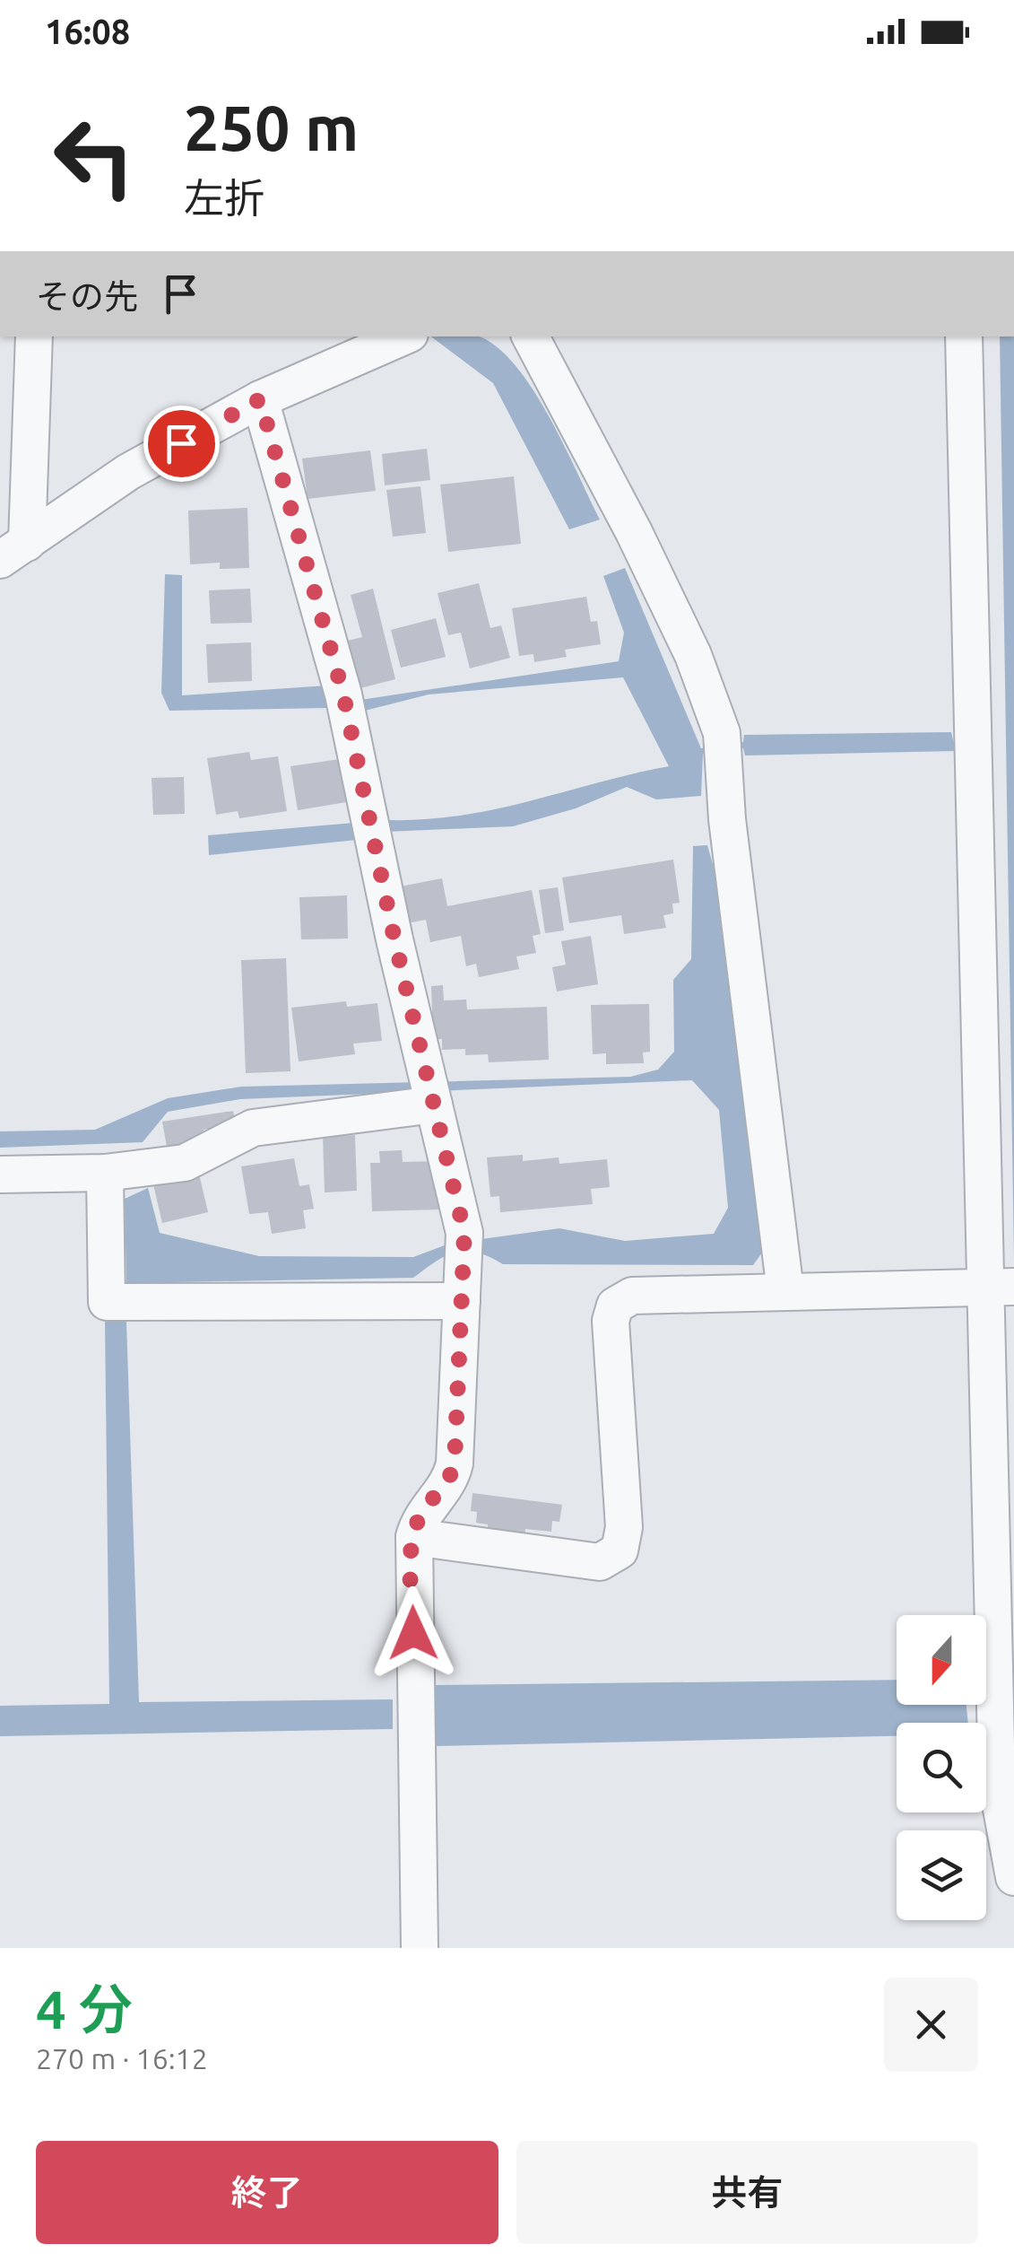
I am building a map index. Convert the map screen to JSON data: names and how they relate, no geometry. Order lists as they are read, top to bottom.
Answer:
{
  "north": "bottom",
  "page": {
    "status": "16:08",
    "turn": ["250 m", "左折"],
    "then": "その先",
    "heading": ["4 分", "270 m · 16:12"],
    "buttons": ["終了", "共有"]
  }
}
